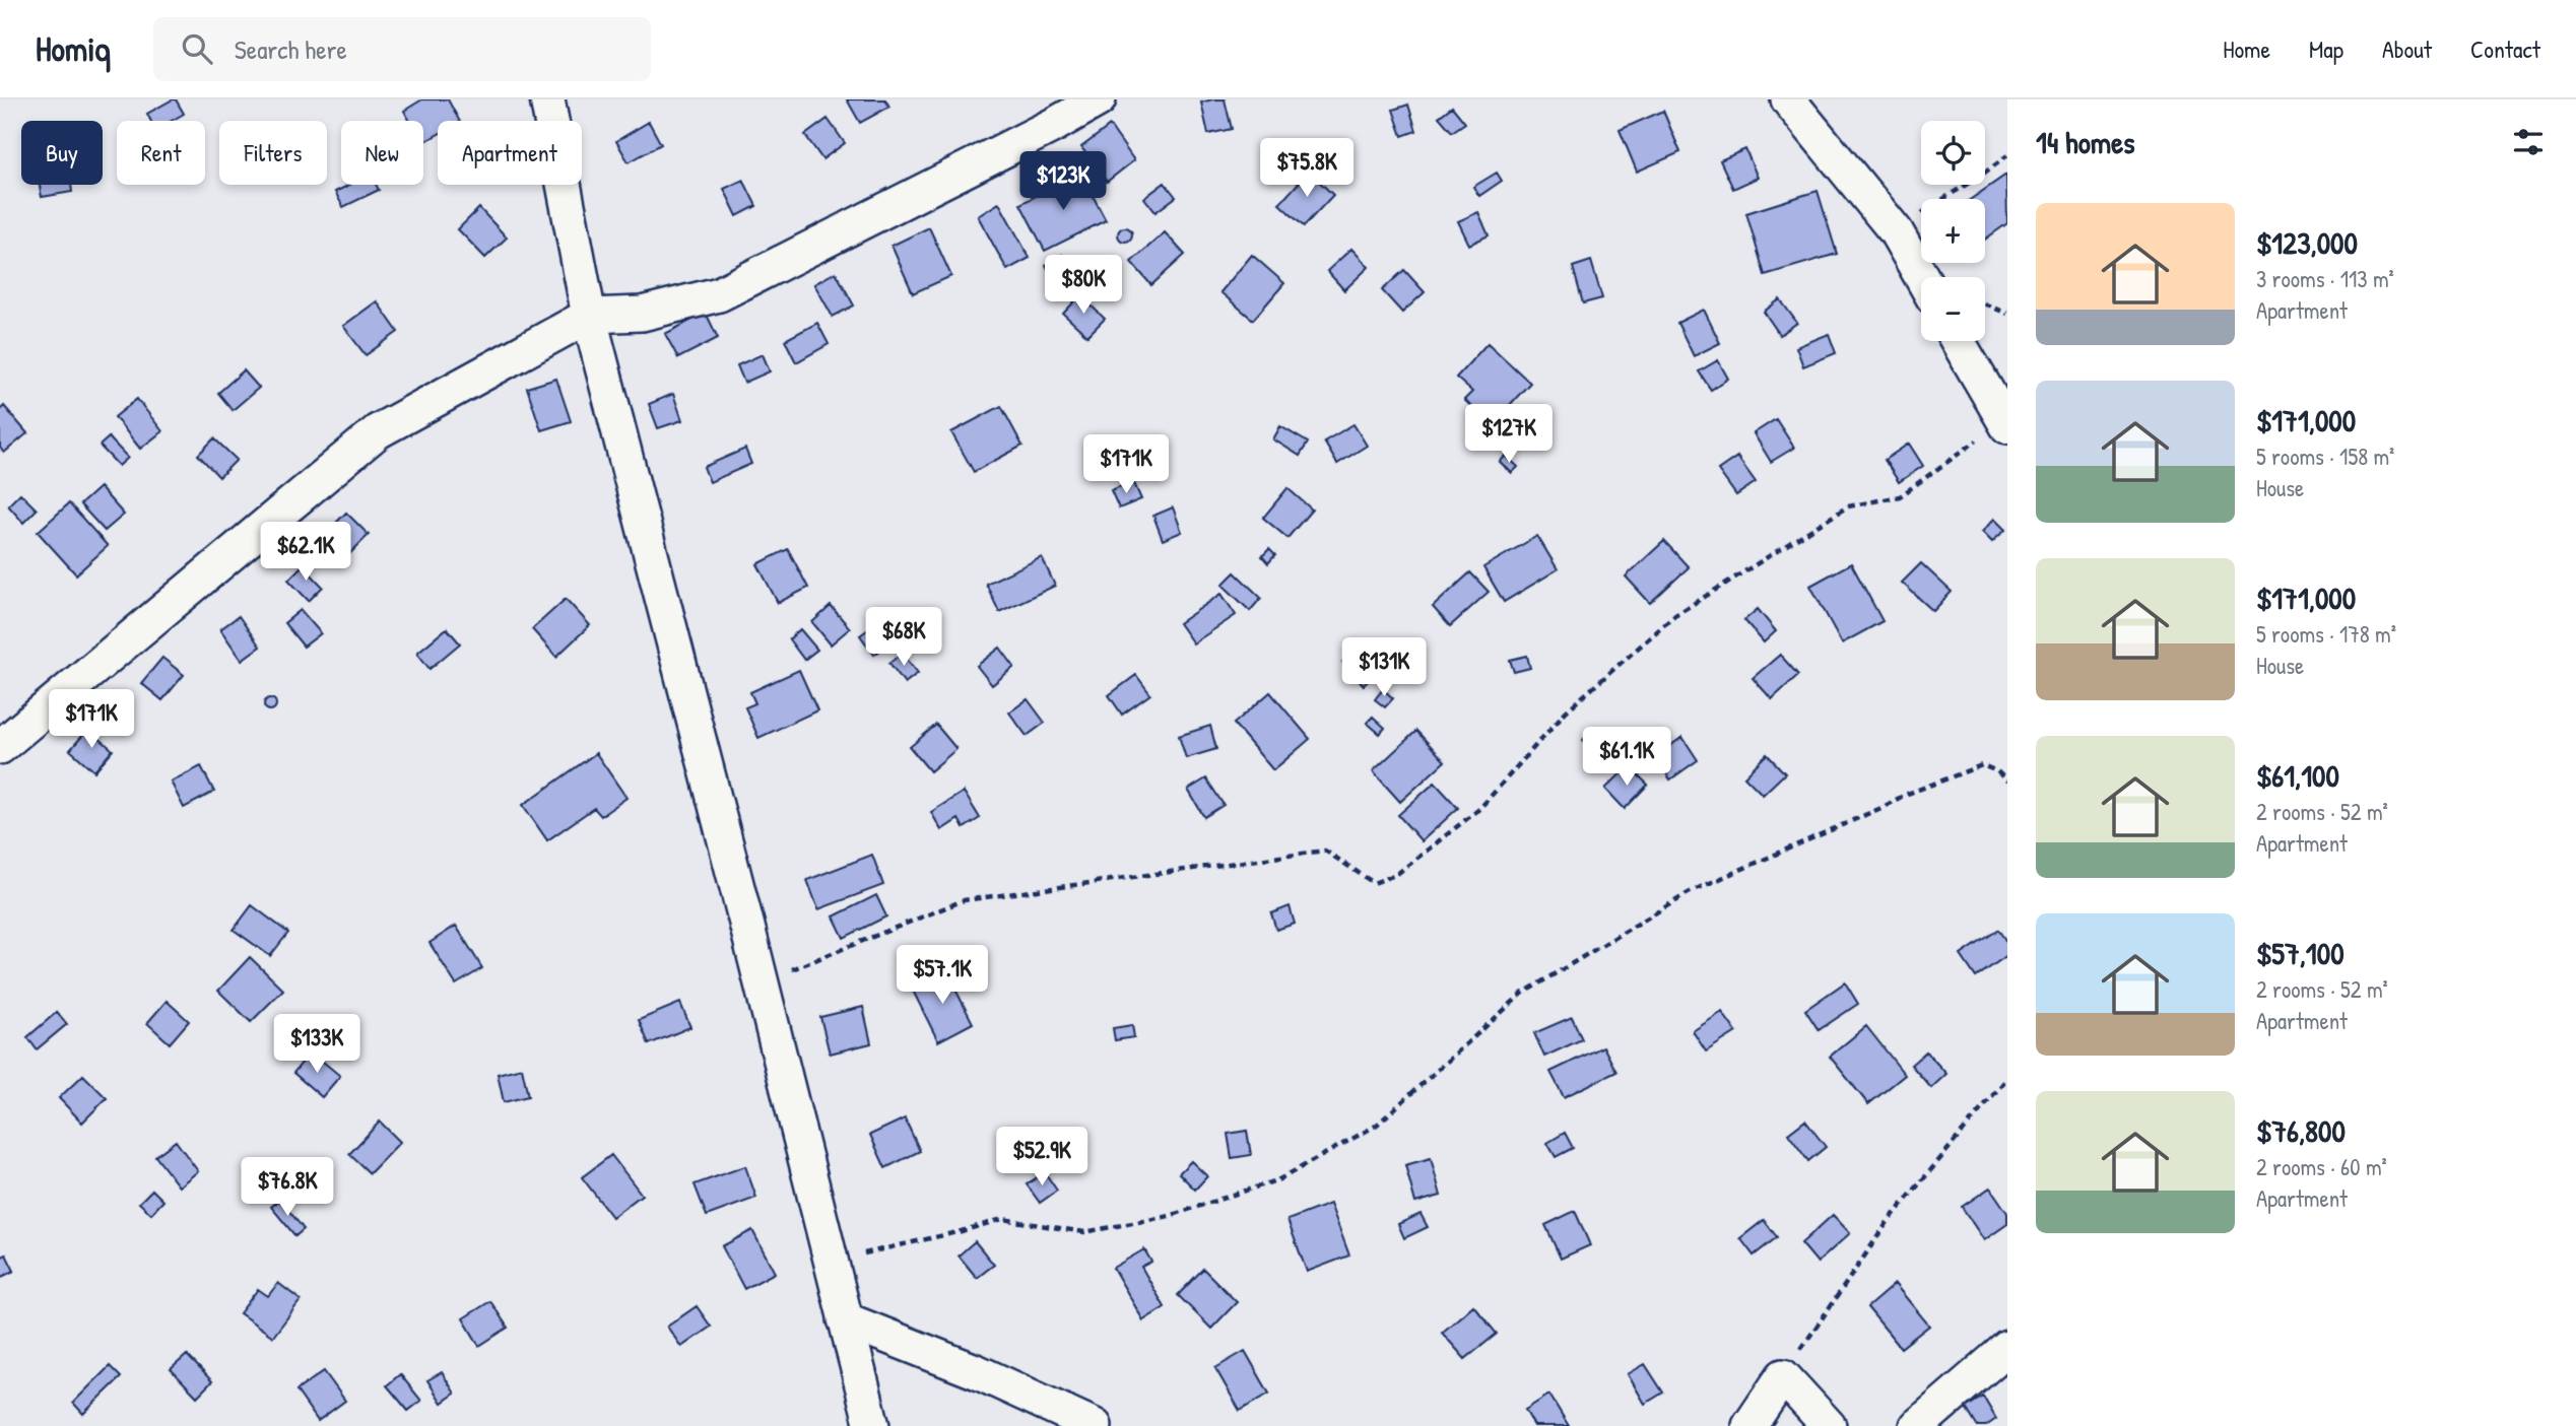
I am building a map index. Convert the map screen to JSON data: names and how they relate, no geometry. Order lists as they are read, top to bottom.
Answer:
{
  "page": {
    "header": "Homiq",
    "search": "Search here",
    "nav": [
      "Home",
      "Map",
      "About",
      "Contact"
    ],
    "heading": "14 homes",
    "map_buttons": ["+", "−"],
    "chip": [
      "Buy",
      "Rent",
      "Filters",
      "New",
      "Apartment"
    ],
    "price": [
      "$75.8K",
      "$123K",
      "$80K",
      "$127K",
      "$171K",
      "$62.1K",
      "$68K",
      "$131K",
      "$171K",
      "$61.1K",
      "$57.1K",
      "$133K",
      "$52.9K",
      "$76.8K"
    ],
    "list": [
      {
        "name": "$123,000",
        "note": "3 rooms · 113 m² · Apartment"
      },
      {
        "name": "$171,000",
        "note": "5 rooms · 158 m² · House"
      },
      {
        "name": "$171,000",
        "note": "5 rooms · 178 m² · House"
      },
      {
        "name": "$61,100",
        "note": "2 rooms · 52 m² · Apartment"
      },
      {
        "name": "$57,100",
        "note": "2 rooms · 52 m² · Apartment"
      },
      {
        "name": "$76,800",
        "note": "2 rooms · 60 m² · Apartment"
      }
    ]
  }
}
